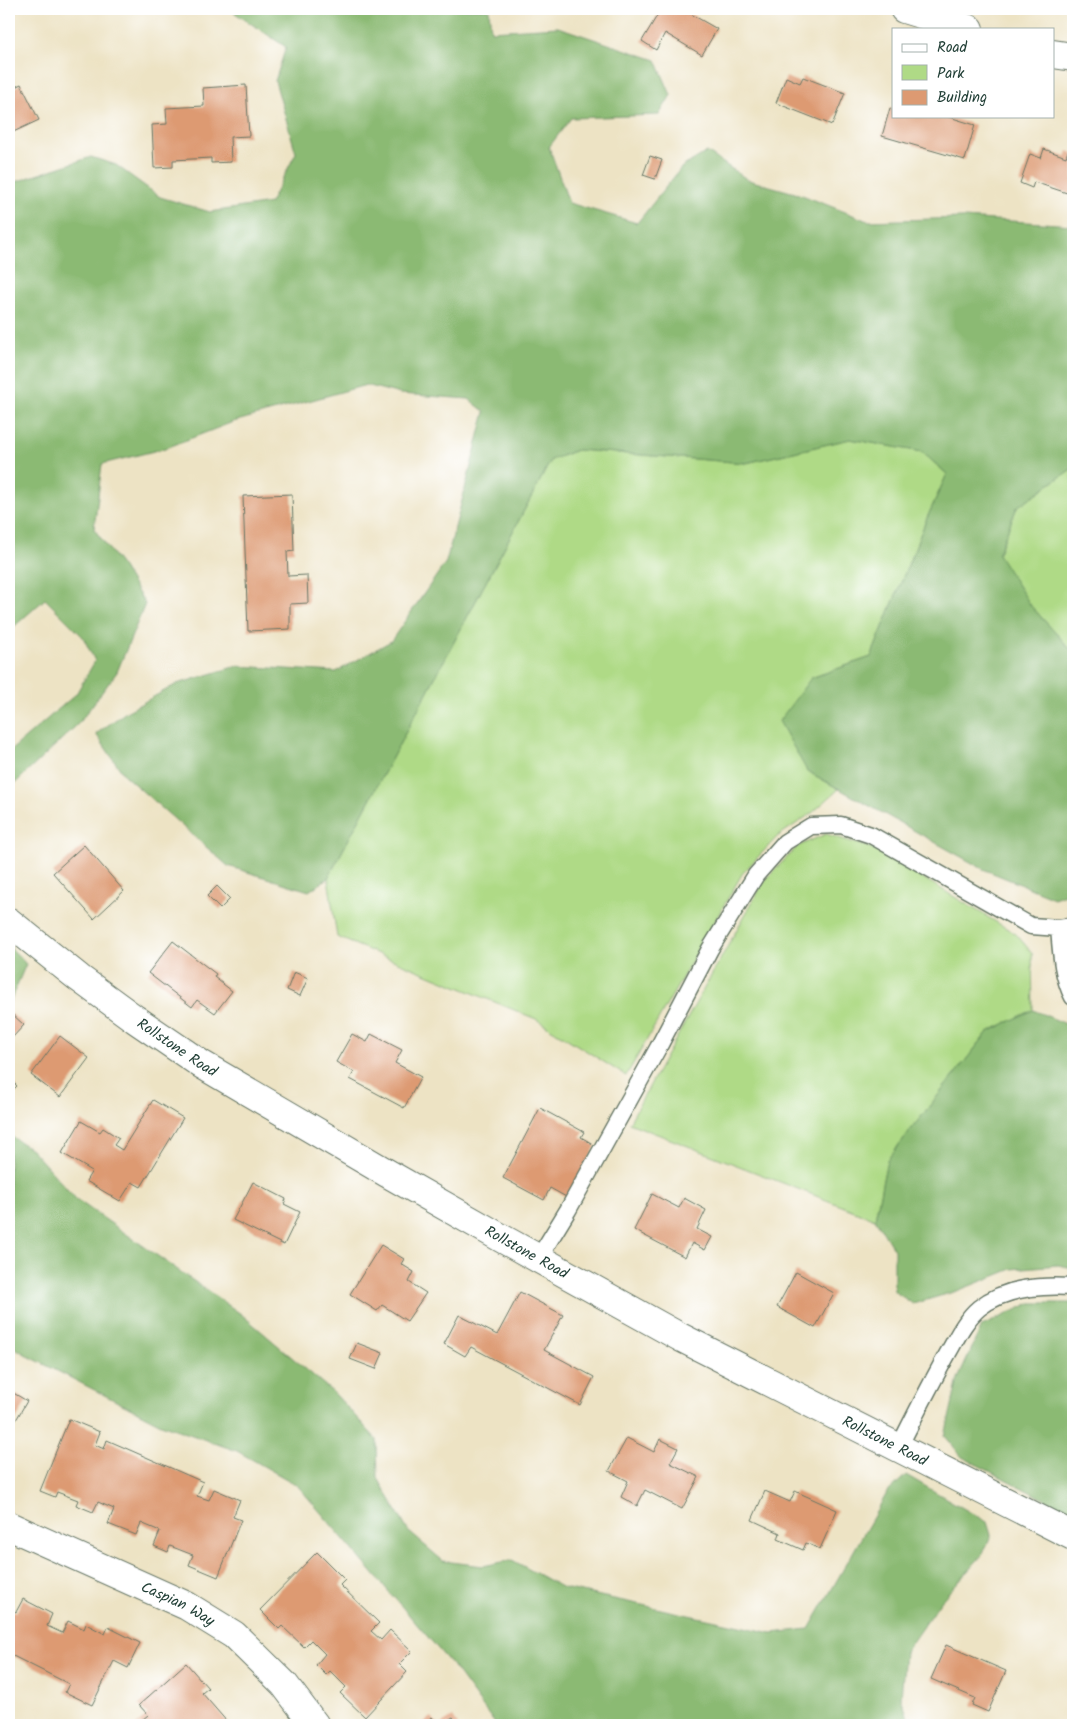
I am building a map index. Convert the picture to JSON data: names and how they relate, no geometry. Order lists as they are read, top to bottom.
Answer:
{
  "streets": {
    "street": ["Rollstone Road", "Caspian Way"]
  },
  "legend": ["Road", "Park", "Building"]
}
